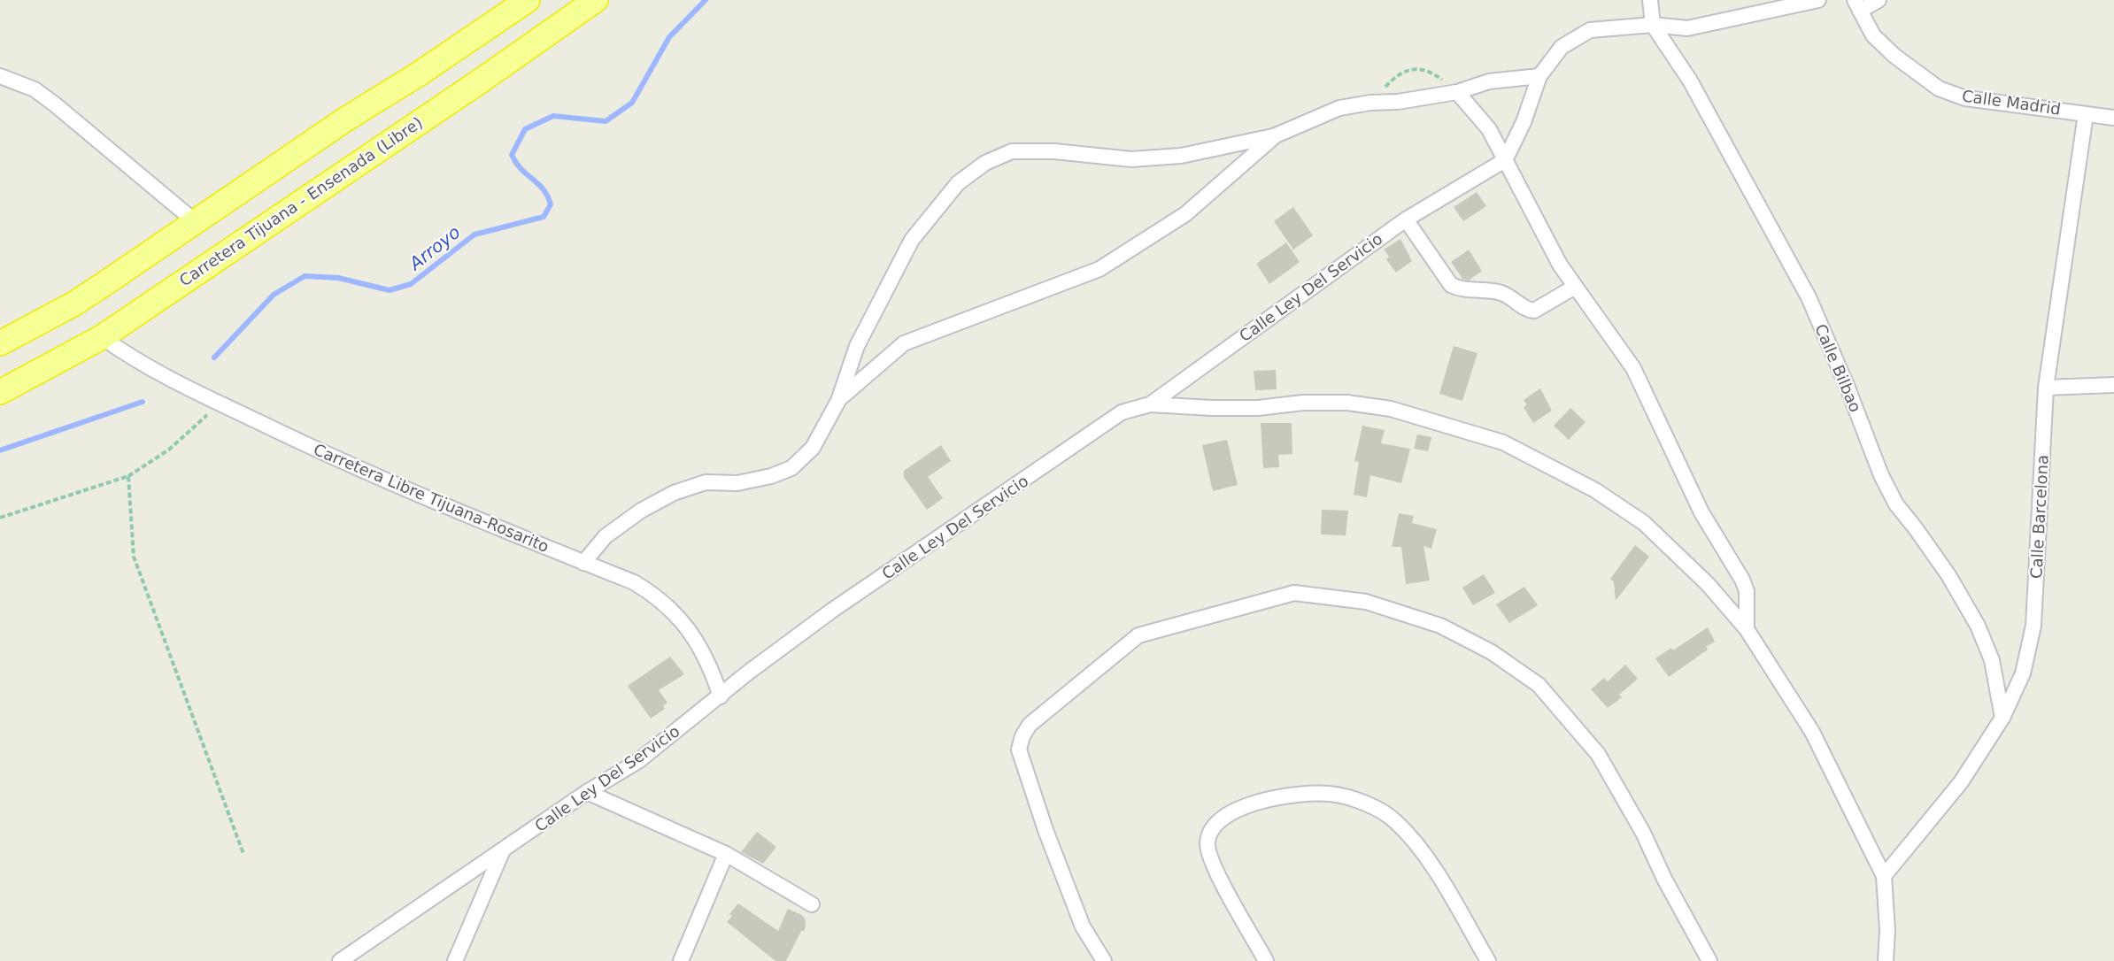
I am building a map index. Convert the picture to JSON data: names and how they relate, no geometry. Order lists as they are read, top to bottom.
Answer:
{
  "streets": {
    "highway": ["Carretera Tijuana - Ensenada (Libre)"],
    "street": [
      "Calle Madrid",
      "Calle Ley Del Servicio",
      "Calle Bilbao",
      "Carretera Libre Tijuana-Rosarito",
      "Calle Barcelona"
    ]
  },
  "crossings": [
    ["Calle Madrid", "Calle Barcelona"],
    ["Carretera Tijuana - Ensenada (Libre)", "Carretera Libre Tijuana-Rosarito"],
    ["Calle Ley Del Servicio", "Carretera Libre Tijuana-Rosarito"],
    ["Calle Bilbao", "Calle Barcelona"]
  ],
  "water": ["Arroyo"]
}
